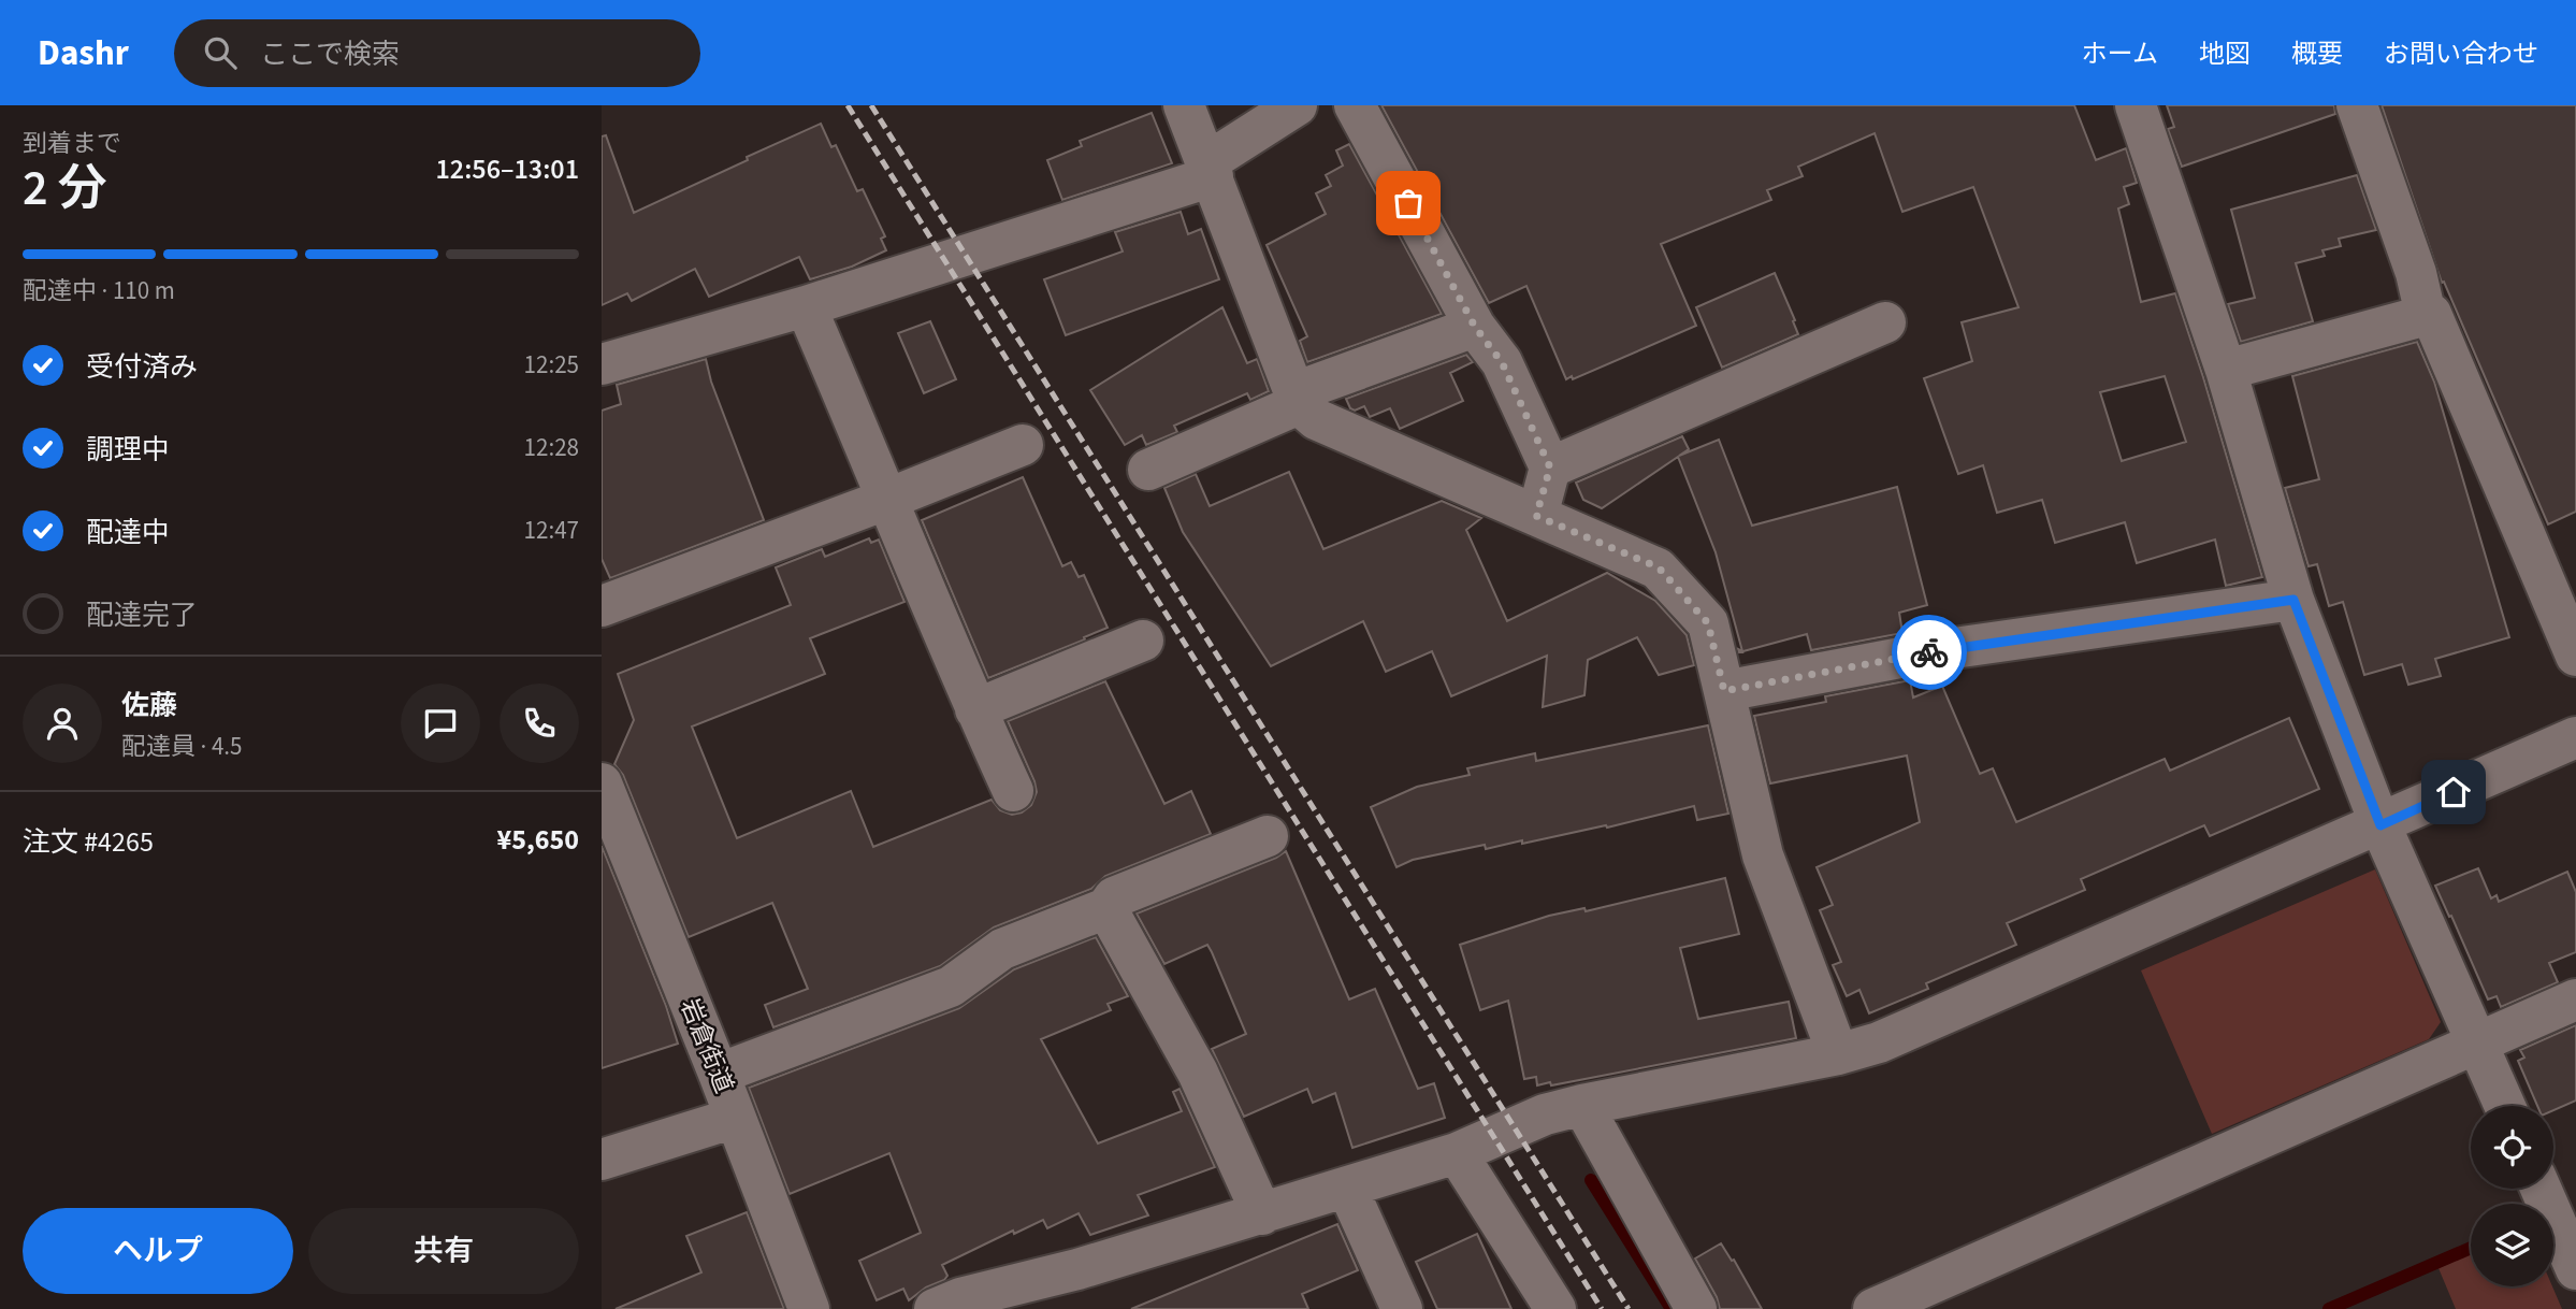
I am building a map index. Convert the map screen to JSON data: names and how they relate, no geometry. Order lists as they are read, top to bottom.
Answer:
{
  "streets": {
    "street": ["岩倉街道"]
  },
  "page": {
    "header": "Dashr",
    "search": "ここで検索",
    "nav": [
      "ホーム",
      "地図",
      "概要",
      "お問い合わせ"
    ],
    "heading": ["2 分", "到着まで", "12:56–13:01"],
    "panel": [
      "佐藤",
      "配達員 · 4.5",
      "注文 #4265",
      "¥5,650"
    ],
    "bar": "配達中 · 110 m",
    "list": [
      ["受付済み", "12:25"],
      ["調理中", "12:28"],
      ["配達中", "12:47"],
      "配達完了"
    ],
    "buttons": ["ヘルプ", "共有"]
  }
}
